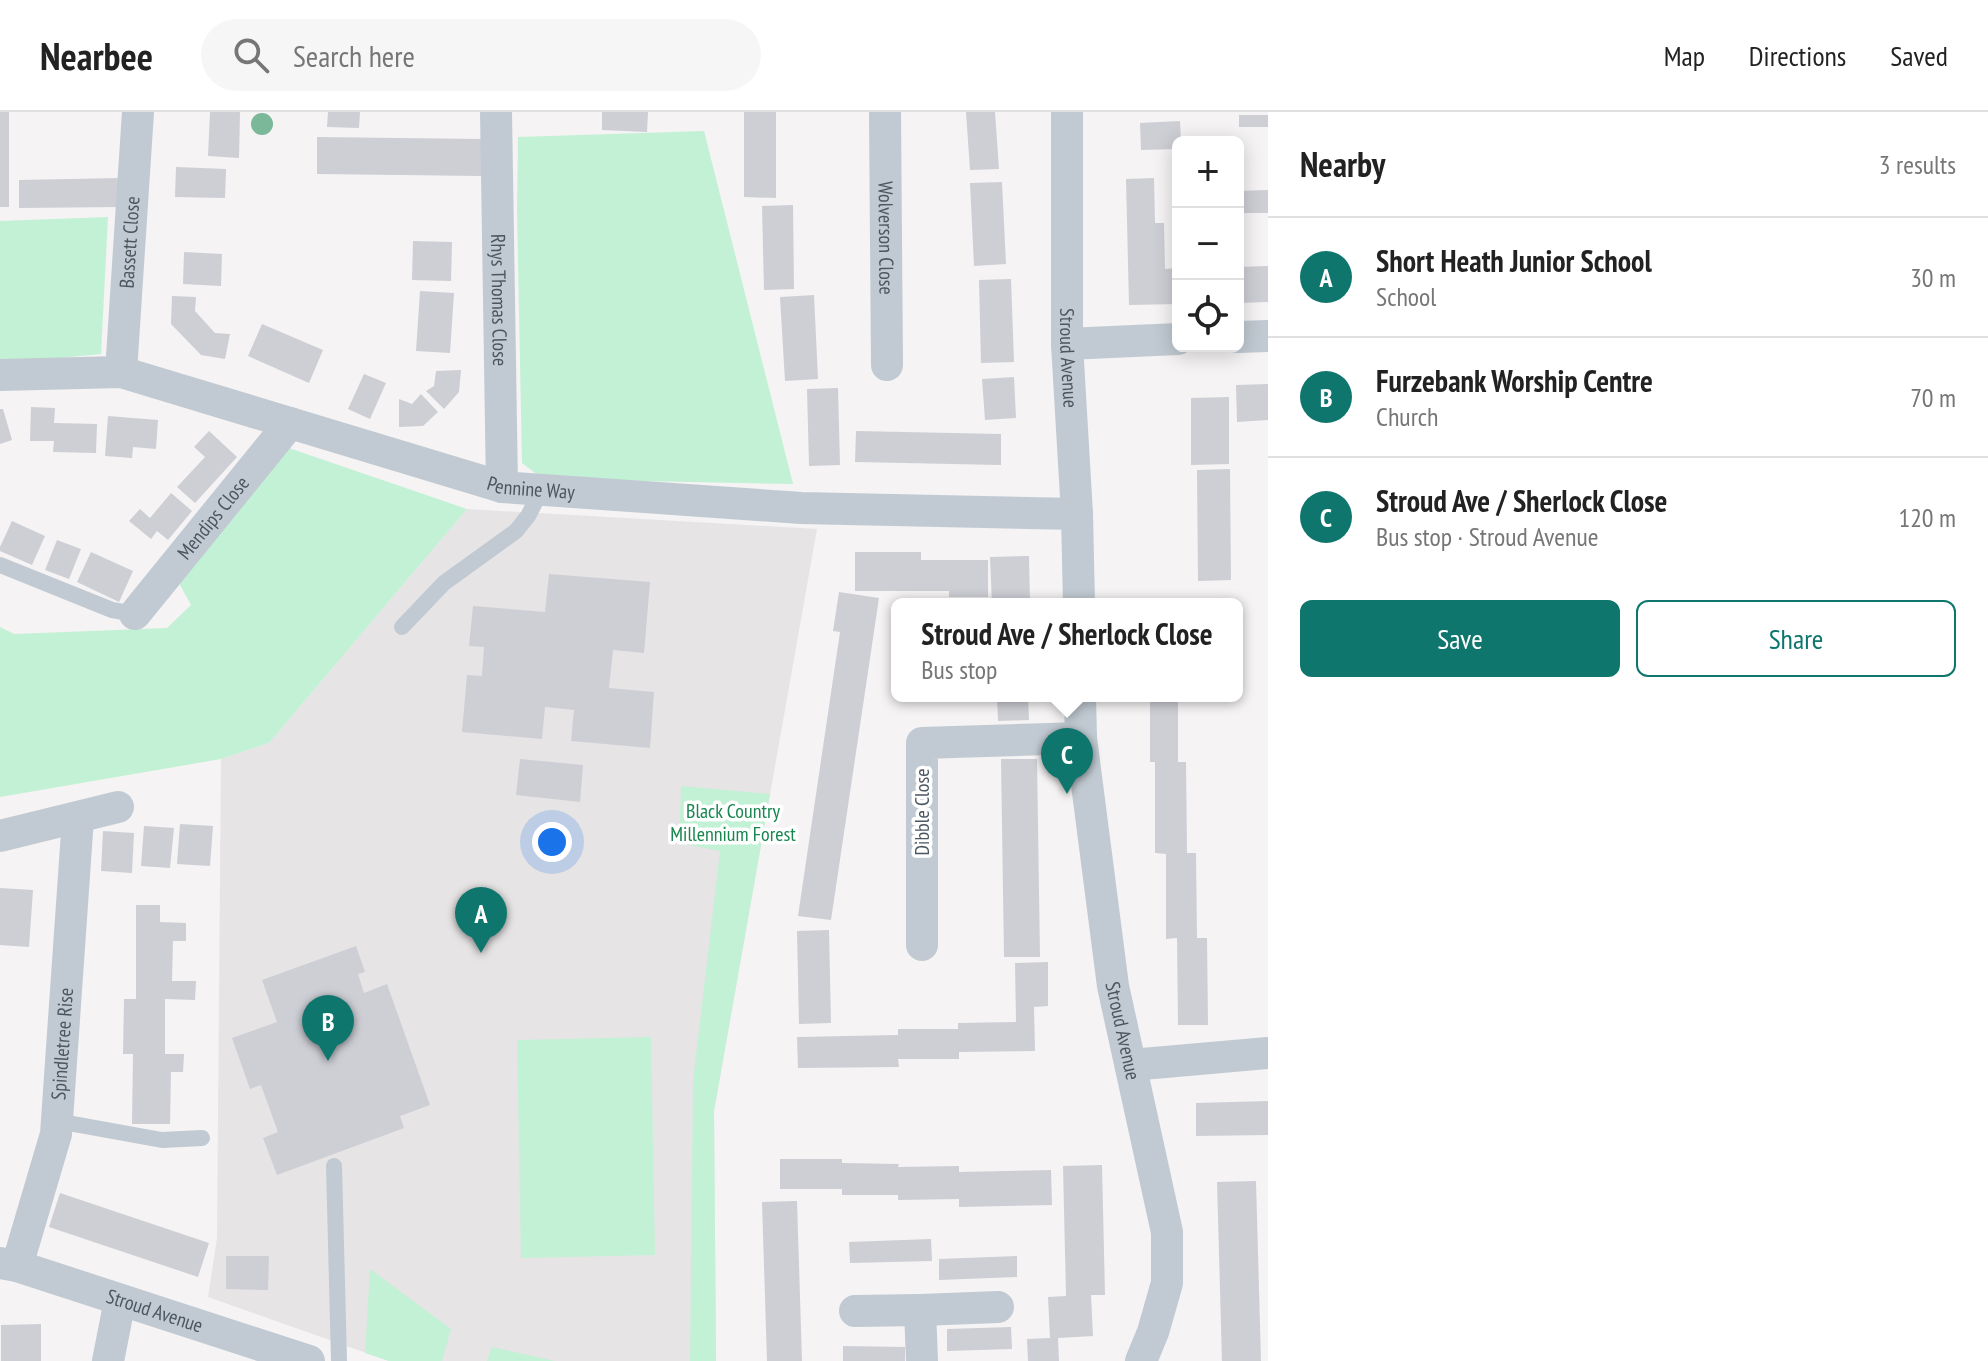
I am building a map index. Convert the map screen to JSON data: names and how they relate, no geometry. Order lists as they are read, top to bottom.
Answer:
{
  "streets": {
    "street": [
      "Wolverson Close",
      "Bassett Close",
      "Rhys Thomas Close",
      "Stroud Avenue",
      "Pennine Way",
      "Mendips Close",
      "Dibble Close",
      "Spindletree Rise"
    ]
  },
  "crossings": [
    ["Bassett Close", "Pennine Way"],
    ["Rhys Thomas Close", "Pennine Way"],
    ["Stroud Avenue", "Pennine Way"],
    ["Stroud Avenue", "Dibble Close"],
    ["Stroud Avenue", "Spindletree Rise"],
    ["Pennine Way", "Mendips Close"]
  ],
  "parks": ["Black Country Millennium Forest"],
  "page": {
    "header": "Nearbee",
    "search": "Search here",
    "nav": ["Map", "Directions", "Saved"],
    "heading": ["Nearby", "3 results"],
    "map_buttons": ["+", "−"],
    "list": [
      {
        "mark": "A",
        "name": "Short Heath Junior School",
        "note": "School",
        "value": "30 m"
      },
      {
        "mark": "B",
        "name": "Furzebank Worship Centre",
        "note": "Church",
        "value": "70 m"
      },
      {
        "mark": "C",
        "name": "Stroud Ave / Sherlock Close",
        "note": "Bus stop · Stroud Avenue",
        "value": "120 m"
      }
    ],
    "buttons": ["Save", "Share"],
    "popup": ["Stroud Ave / Sherlock Close", "Bus stop"],
    "pins": ["C", "A", "B"]
  }
}
